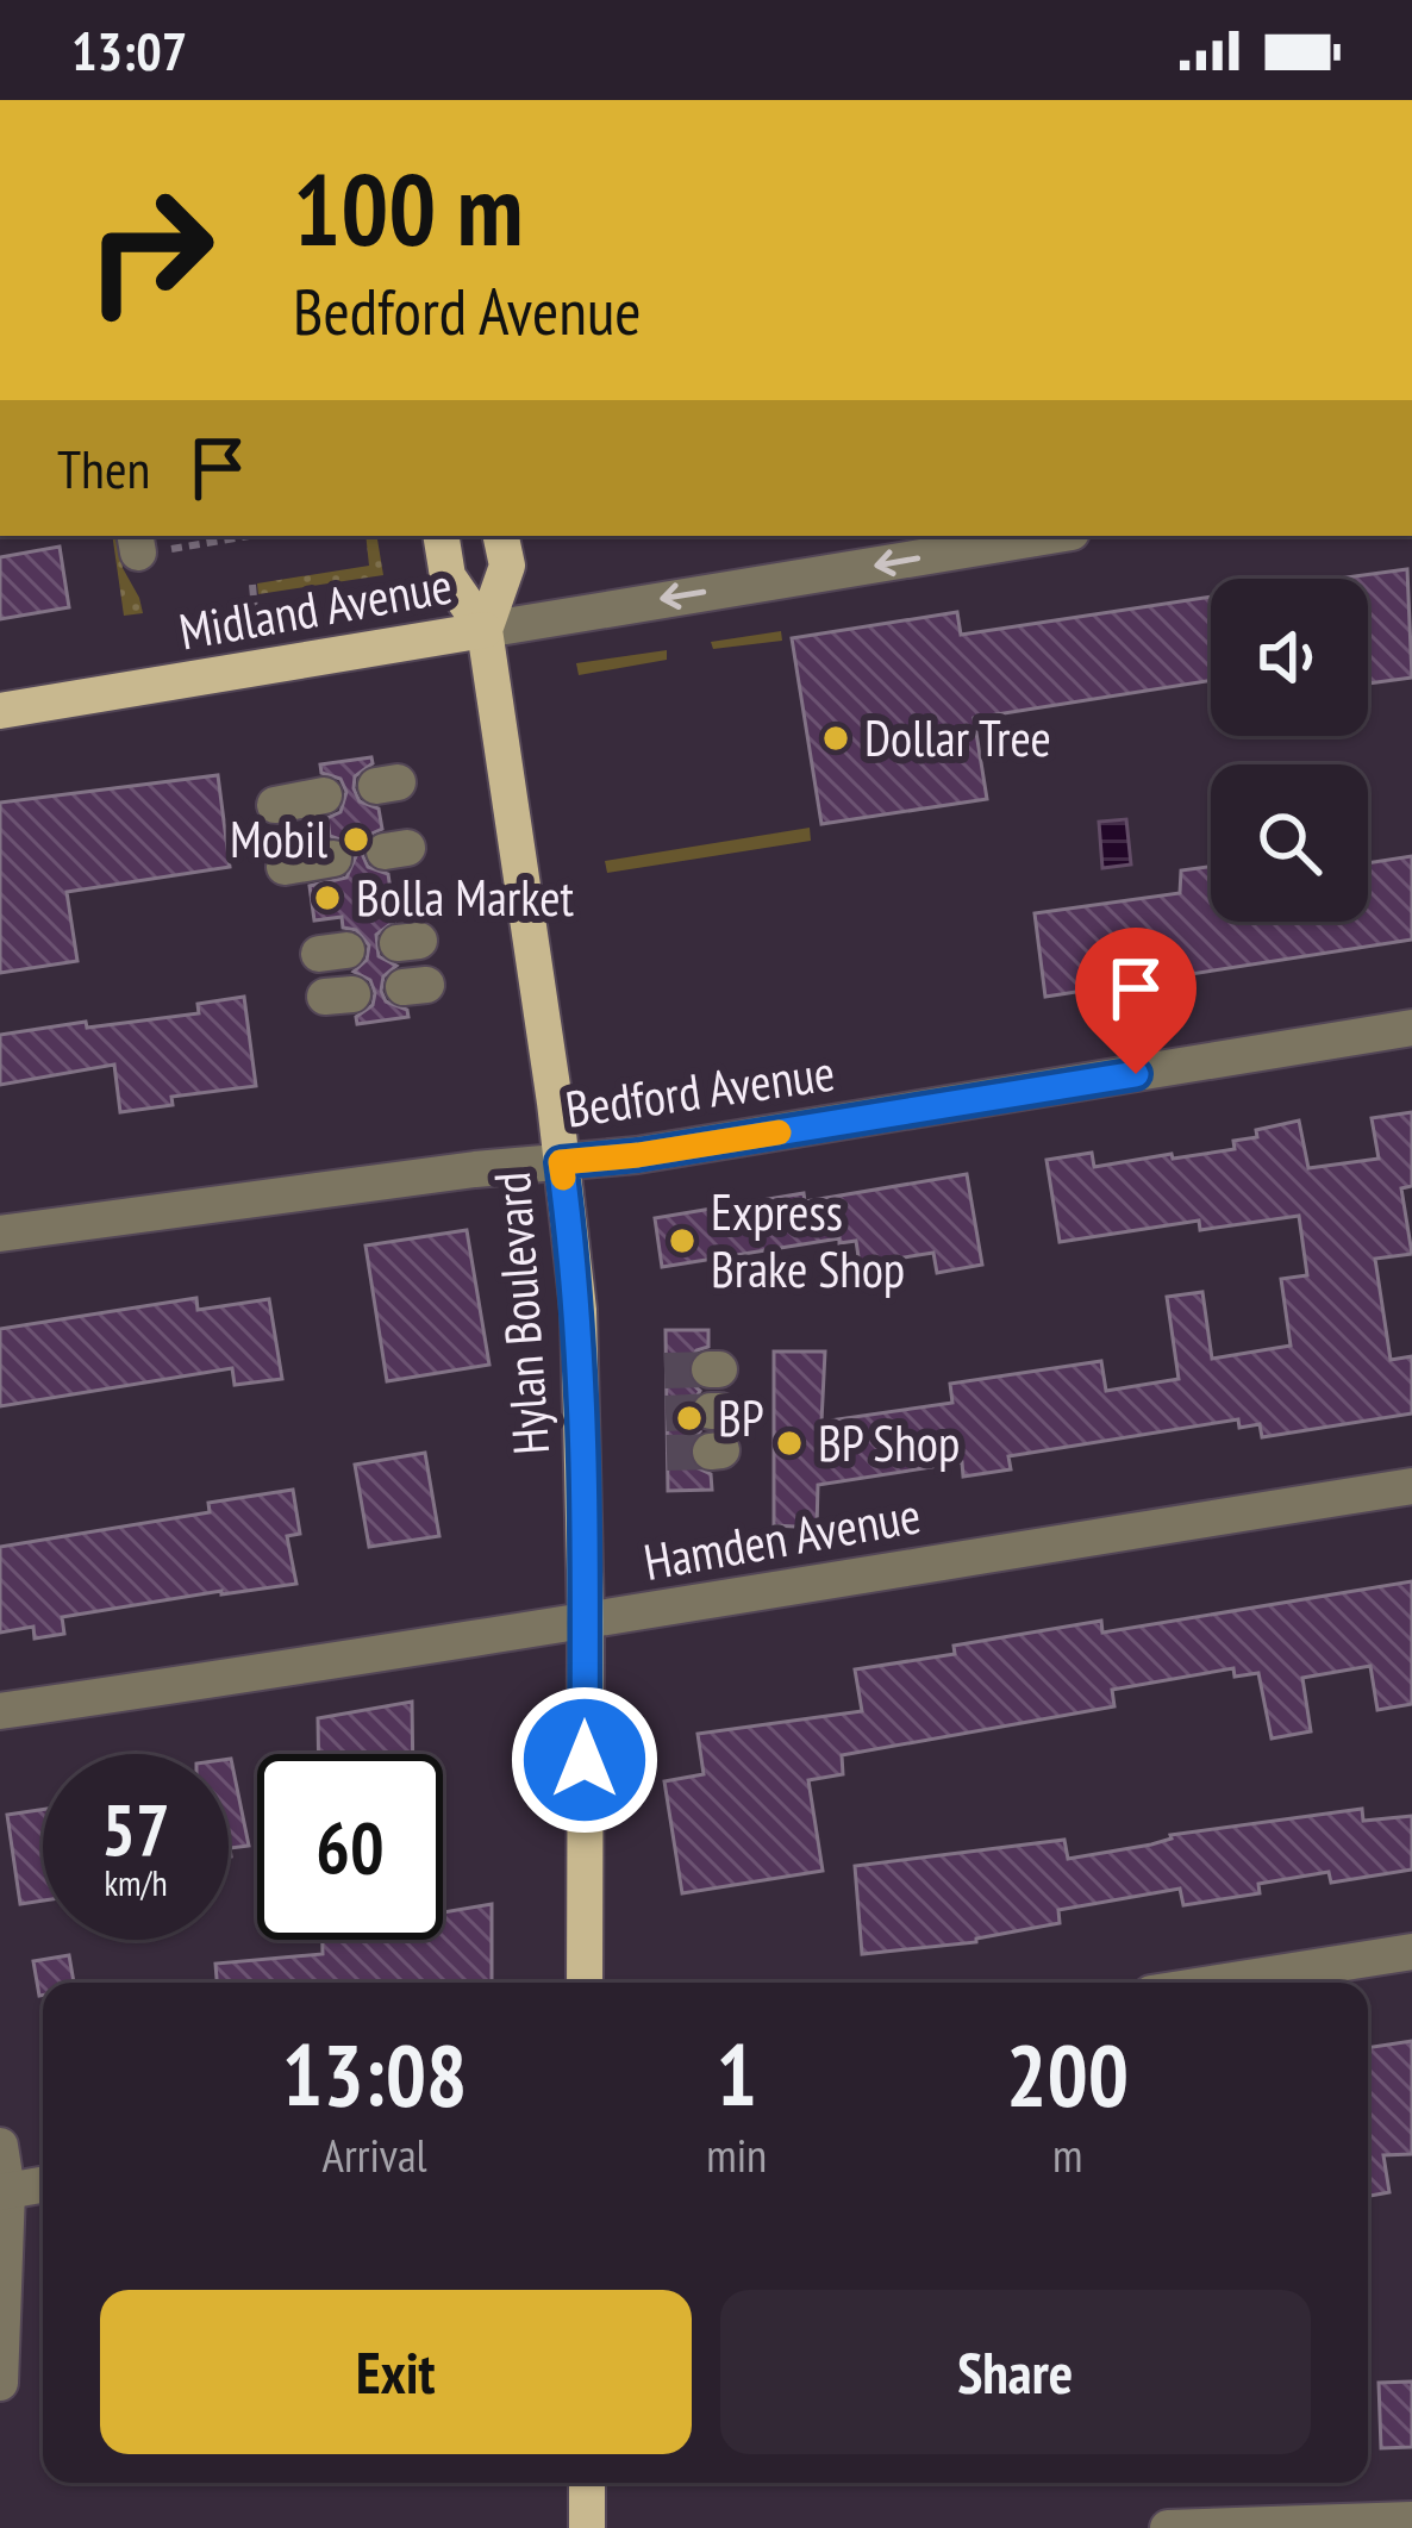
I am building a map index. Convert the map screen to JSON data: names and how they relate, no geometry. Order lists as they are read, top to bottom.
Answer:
{
  "streets": {
    "main road": ["Midland Avenue", "Hylan Boulevard"],
    "street": ["Bedford Avenue", "Hamden Avenue"]
  },
  "crossings": [
    ["Midland Avenue", "Hylan Boulevard"],
    ["Bedford Avenue", "Hylan Boulevard"],
    ["Hylan Boulevard", "Hamden Avenue"]
  ],
  "one_way": ["Midland Avenue"],
  "places": [
    "Dollar Tree",
    "Mobil",
    "Bolla Market",
    "Express Brake Shop",
    "BP",
    "BP Shop"
  ],
  "page": {
    "status": "13:07",
    "turn": ["100 m", "Bedford Avenue"],
    "then": "Then",
    "speed": "57 km/h",
    "limit": "60",
    "eta": [
      "13:08",
      "Arrival",
      "1",
      "min",
      "200",
      "m"
    ],
    "buttons": ["Exit", "Share"]
  }
}
